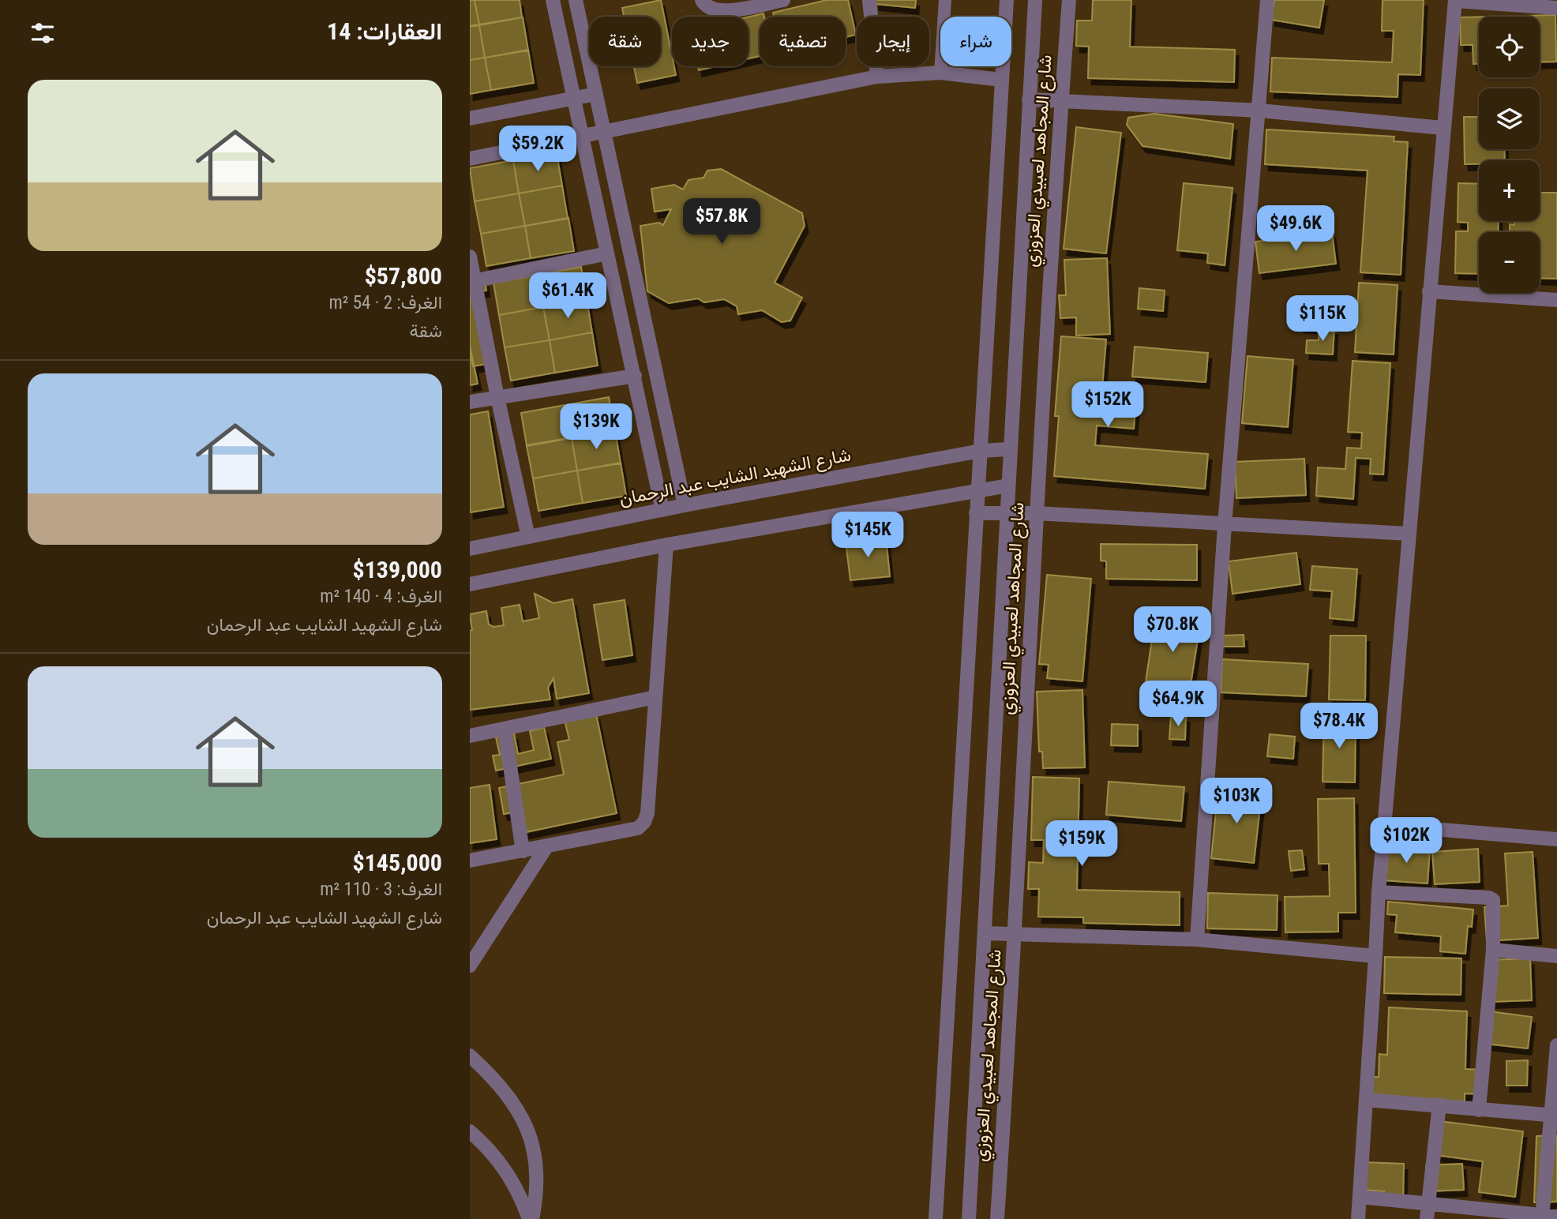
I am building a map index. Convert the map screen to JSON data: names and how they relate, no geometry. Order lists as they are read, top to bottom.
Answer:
{
  "streets": {
    "street": ["شارع المجاهد لعبيدي العزوزي", "شارع الشهيد الشايب عبد الرحمان"]
  },
  "crossings": [
    ["شارع المجاهد لعبيدي العزوزي", "شارع الشهيد الشايب عبد الرحمان"]
  ],
  "page": {
    "heading": "العقارات: 14",
    "map_buttons": ["+", "−"],
    "chip": [
      "شراء",
      "إيجار",
      "تصفية",
      "جديد",
      "شقة"
    ],
    "list": [
      {
        "name": "$57,800",
        "note": "الغرف: 2 · 54 m² · شقة"
      },
      {
        "name": "$139,000",
        "note": "الغرف: 4 · 140 m² · شارع الشهيد الشايب عبد الرحمان"
      },
      {
        "name": "$145,000",
        "note": "الغرف: 3 · 110 m² · شارع الشهيد الشايب عبد الرحمان"
      }
    ],
    "price": [
      "$59.2K",
      "$57.8K",
      "$49.6K",
      "$61.4K",
      "$115K",
      "$152K",
      "$139K",
      "$145K",
      "$70.8K",
      "$64.9K",
      "$78.4K",
      "$103K",
      "$102K",
      "$159K"
    ]
  }
}
